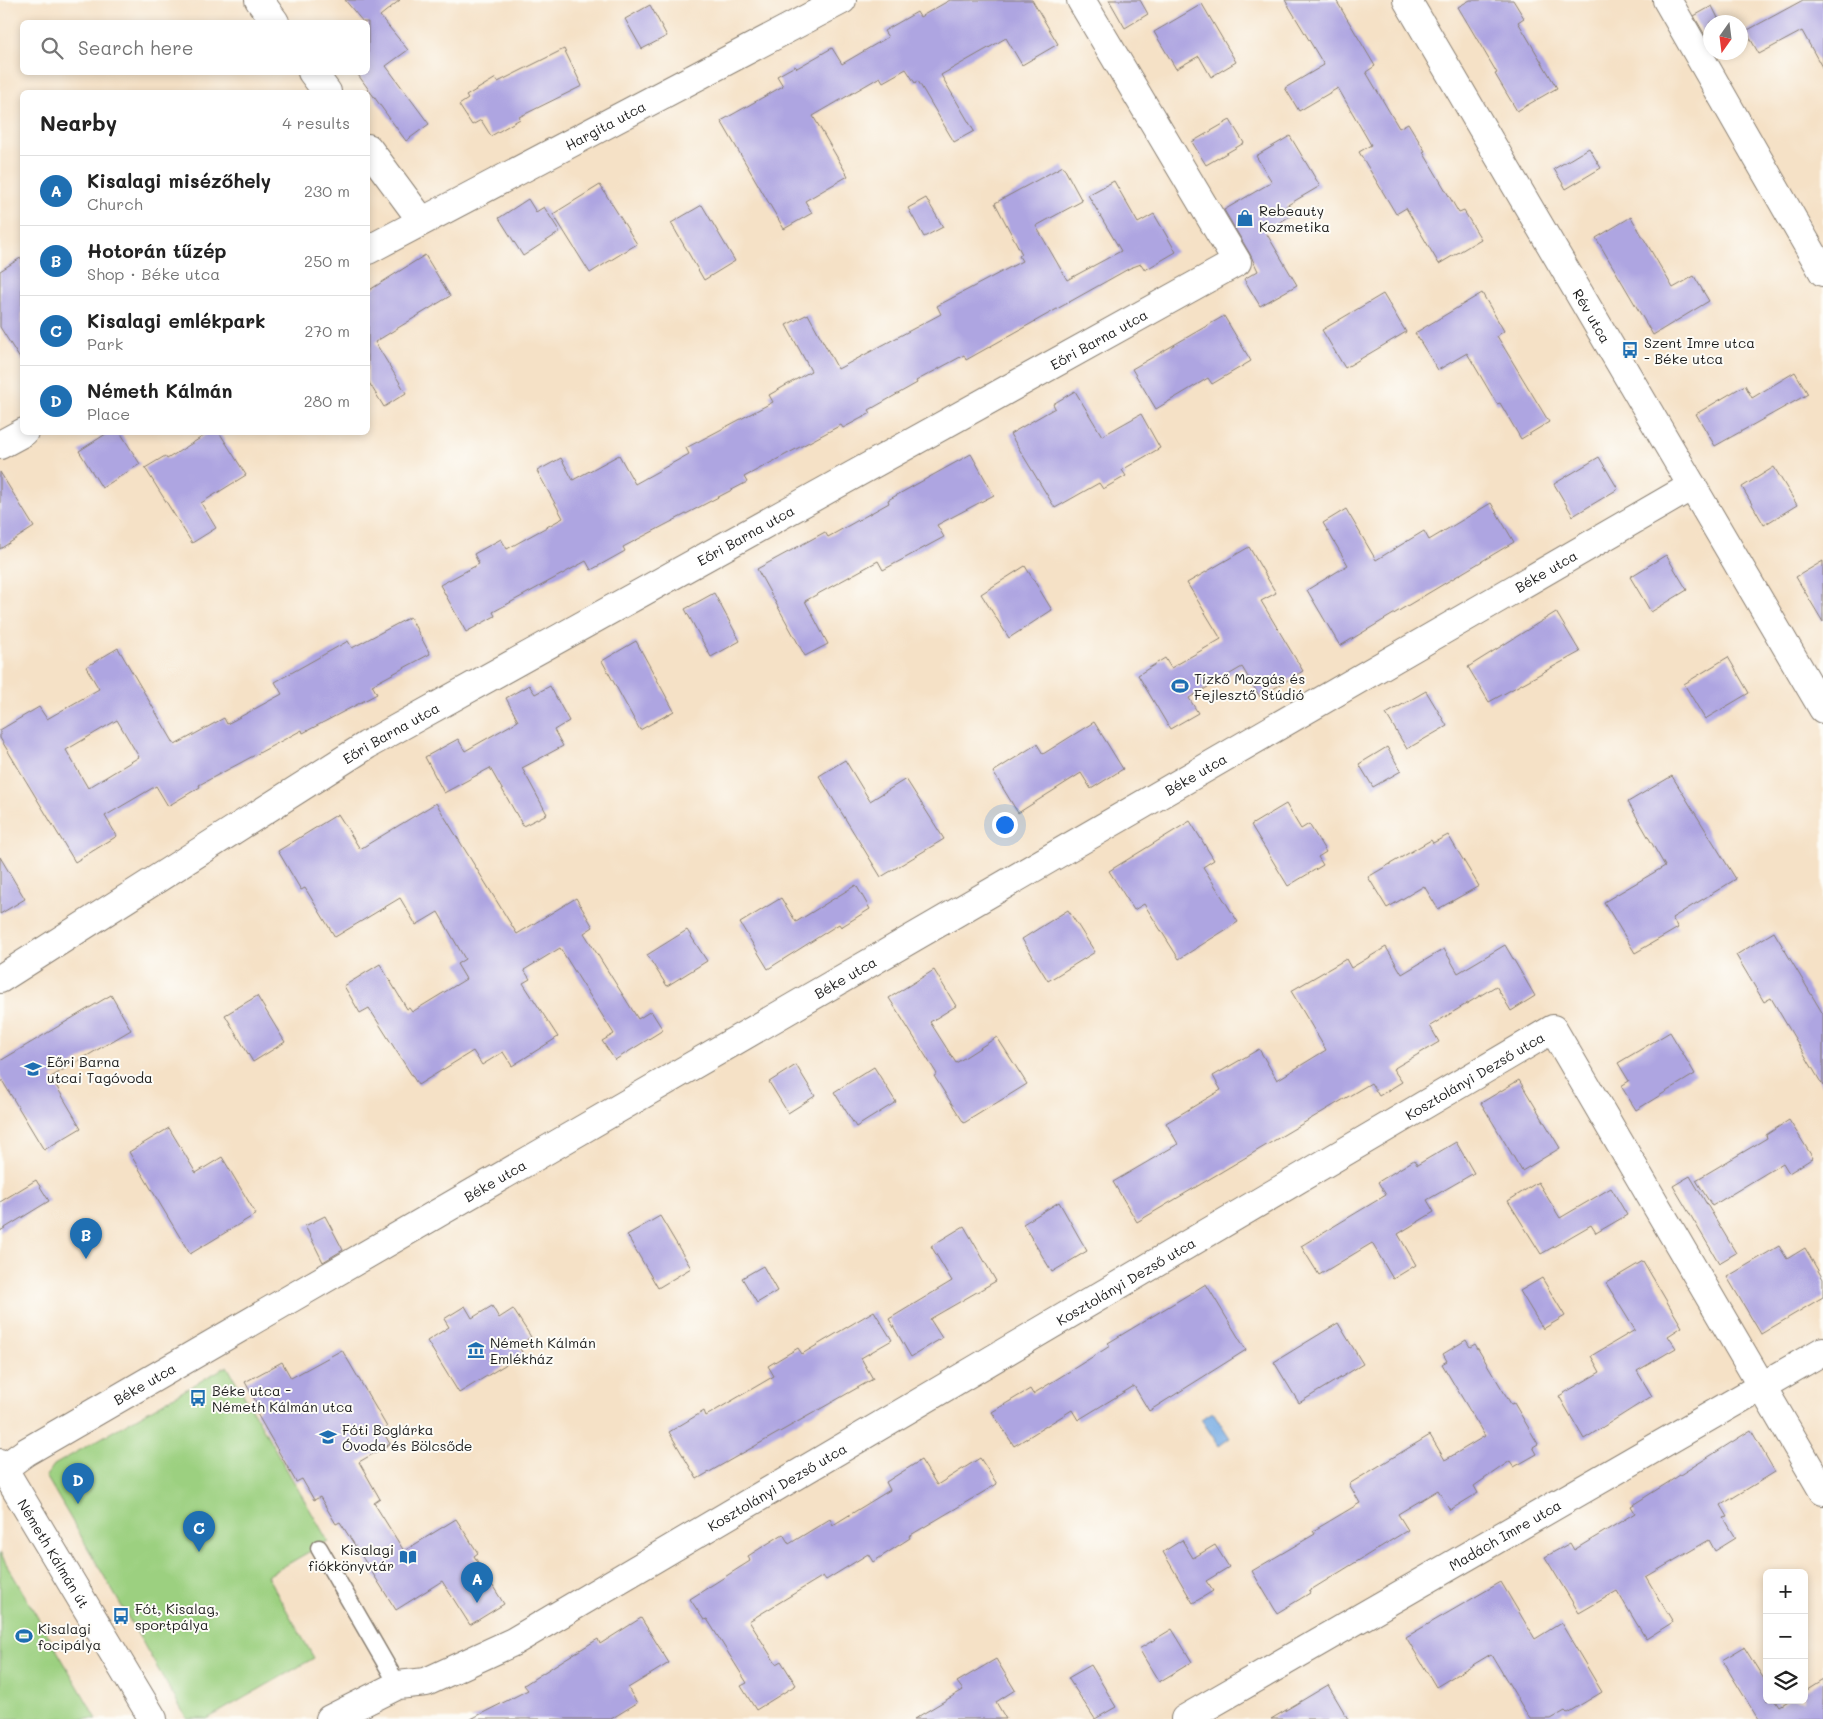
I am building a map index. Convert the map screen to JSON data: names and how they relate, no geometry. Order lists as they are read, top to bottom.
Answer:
{
  "streets": {
    "street": [
      "Hargita utca",
      "Rév utca",
      "Eőri Barna utca",
      "Béke utca",
      "Kosztolányi Dezső utca",
      "Madách Imre utca",
      "Németh Kálmán út"
    ]
  },
  "crossings": [
    ["Rév utca", "Béke utca"],
    ["Béke utca", "Németh Kálmán út"],
    ["Kosztolányi Dezső utca", "Madách Imre utca"]
  ],
  "places": {
    "shop": ["Rebeauty Kozmetika"],
    "bus stop": ["Szent Imre utca - Béke utca", "Béke utca - Németh Kálmán utca", "Fót, Kisalag, sportpálya"],
    "sports": ["Tízkő Mozgás és Fejlesztő Stúdió", "Kisalagi focipálya"],
    "school or university": ["Eőri Barna utcai Tagóvoda", "Fóti Boglárka Óvoda és Bölcsőde"],
    "museum": ["Németh Kálmán Emlékház"],
    "library": ["Kisalagi fiókkönyvtár"]
  },
  "north": "bottom",
  "page": {
    "search": "Search here",
    "heading": ["Nearby", "4 results"],
    "list": [
      {
        "mark": "A",
        "name": "Kisalagi misézőhely",
        "note": "Church",
        "value": "230 m"
      },
      {
        "mark": "B",
        "name": "Hotorán tűzép",
        "note": "Shop · Béke utca",
        "value": "250 m"
      },
      {
        "mark": "C",
        "name": "Kisalagi emlékpark",
        "note": "Park",
        "value": "270 m"
      },
      {
        "mark": "D",
        "name": "Németh Kálmán",
        "note": "Place",
        "value": "280 m"
      }
    ],
    "pins": [
      "B",
      "D",
      "C",
      "A"
    ],
    "map_buttons": ["+", "−"]
  }
}
